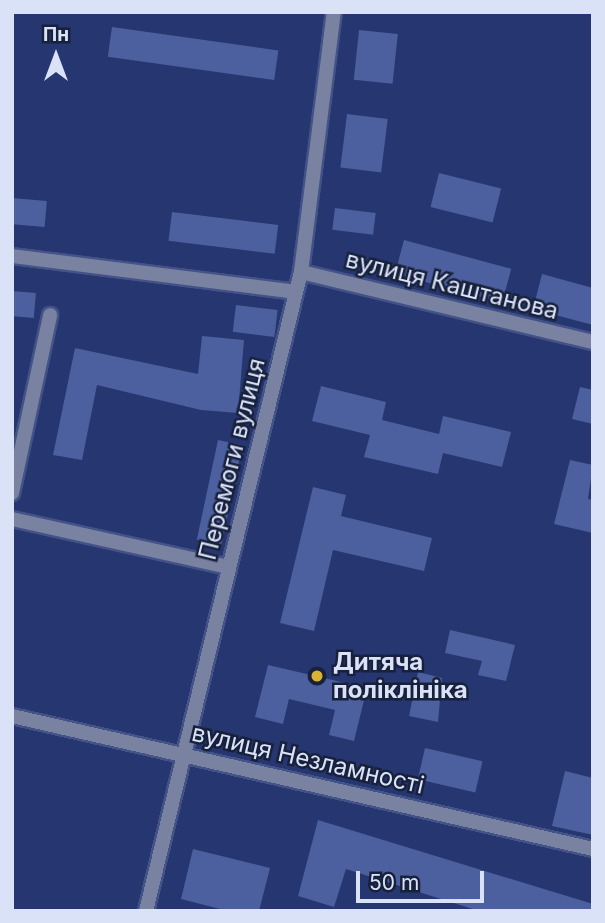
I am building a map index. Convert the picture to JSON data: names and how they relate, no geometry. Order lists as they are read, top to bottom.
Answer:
{
  "streets": {
    "street": ["вулиця Каштанова", "Перемоги вулиця", "вулиця Незламності"]
  },
  "crossings": [
    ["вулиця Каштанова", "Перемоги вулиця"],
    ["Перемоги вулиця", "вулиця Незламності"]
  ],
  "places": ["Дитяча поліклініка"],
  "scale_bar": "50 m",
  "north": "top"
}
